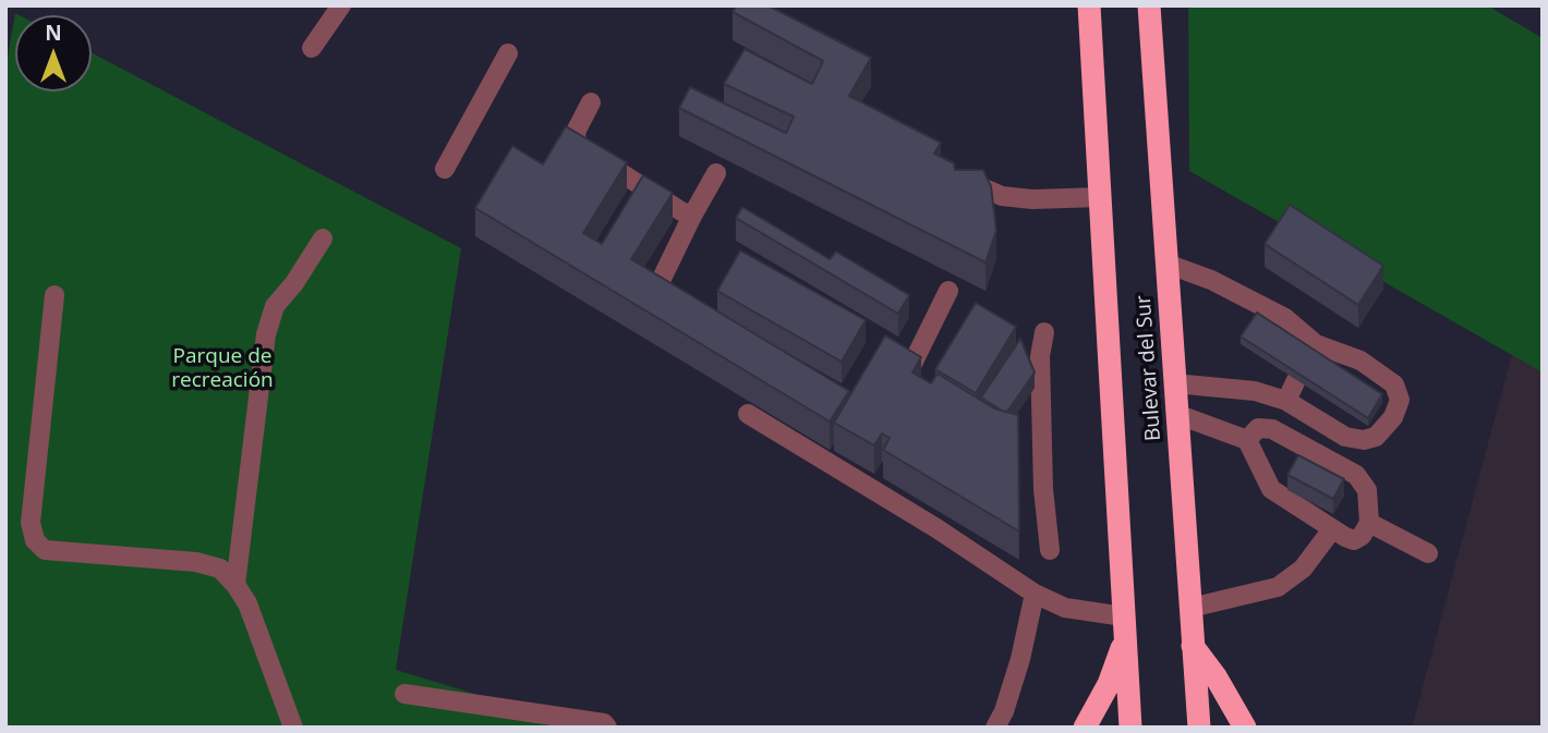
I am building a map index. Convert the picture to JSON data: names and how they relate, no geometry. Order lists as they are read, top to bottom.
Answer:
{
  "streets": {
    "highway": ["Bulevar del Sur"]
  },
  "parks": ["Parque de recreación"],
  "north": "top"
}
